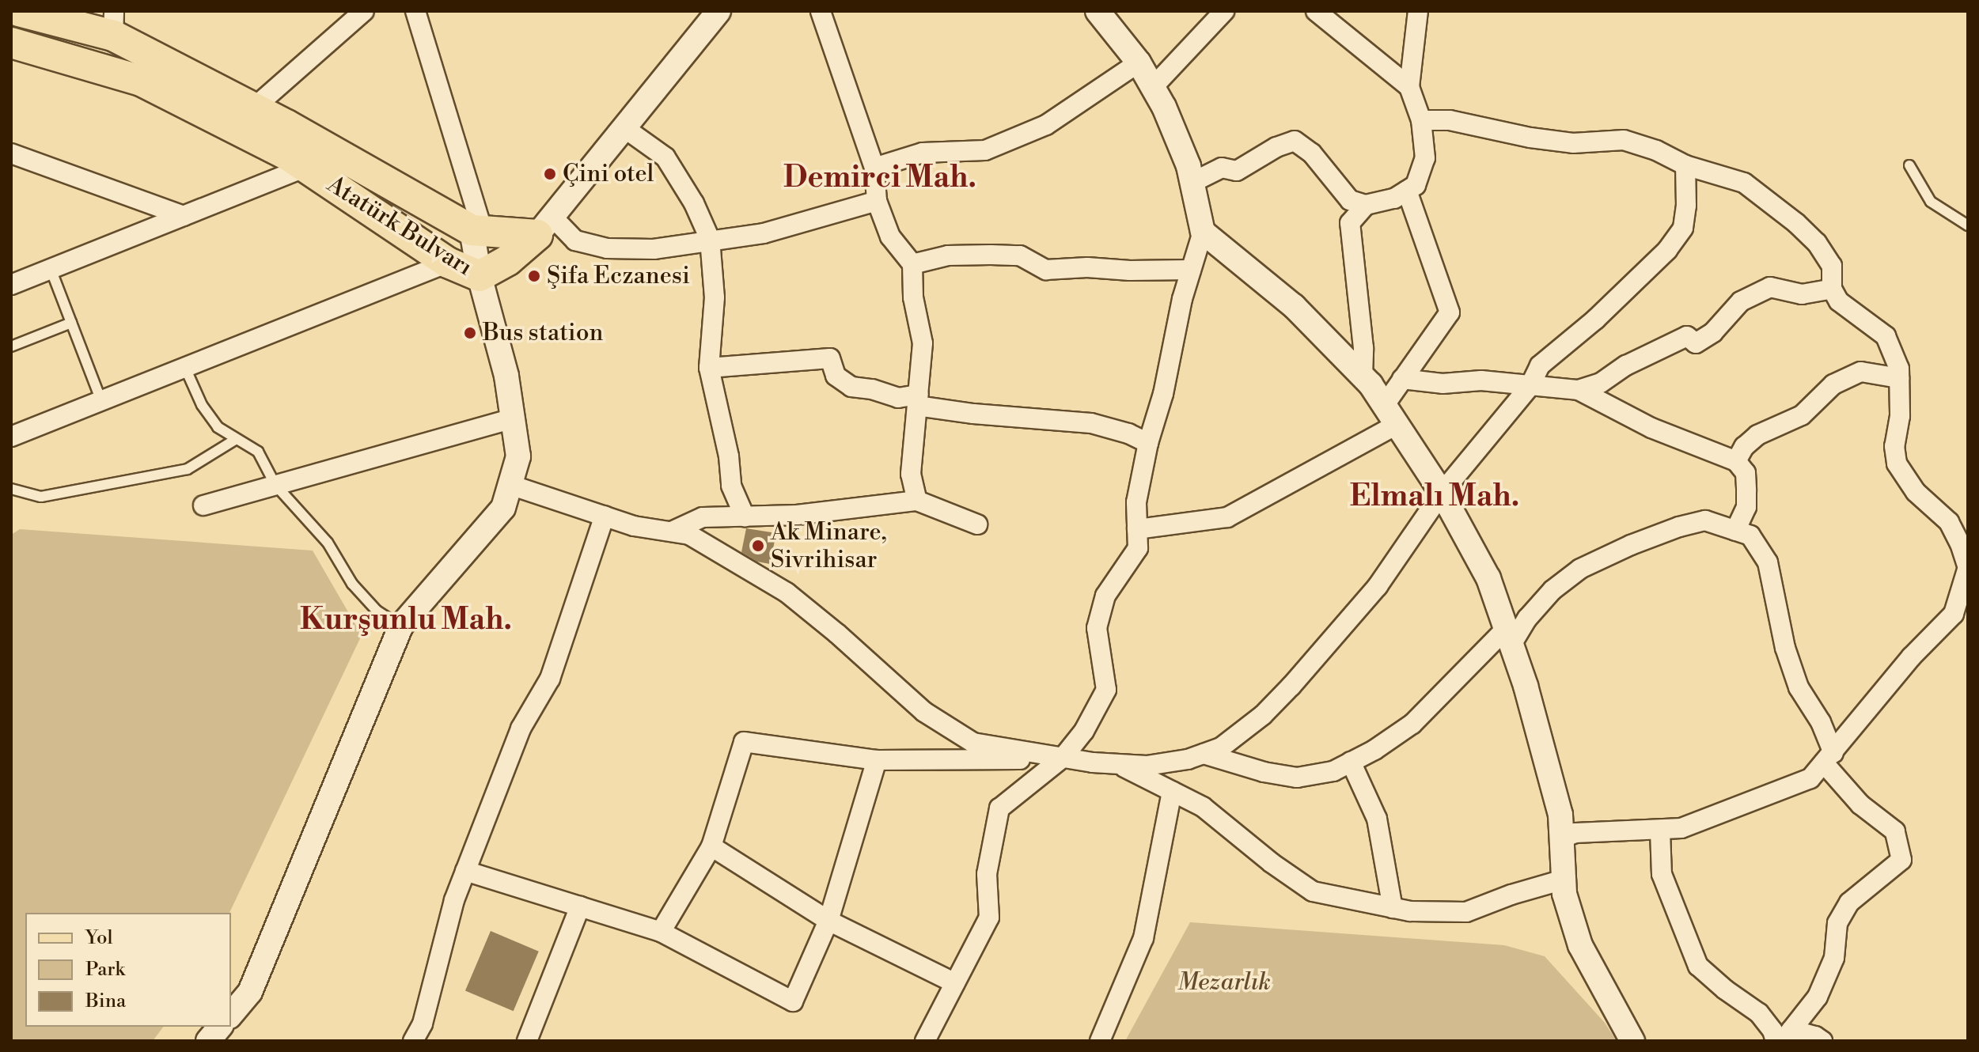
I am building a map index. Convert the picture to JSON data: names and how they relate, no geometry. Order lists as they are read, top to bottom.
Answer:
{
  "streets": {
    "main road": ["Atatürk Bulvarı"]
  },
  "districts": ["Demirci Mah.", "Elmalı Mah.", "Kurşunlu Mah."],
  "parks": ["Mezarlık"],
  "places": [
    "Çini otel",
    "Şifa Eczanesi",
    "Bus station",
    "Ak Minare, Sivrihisar"
  ],
  "legend": ["Yol", "Park", "Bina"]
}
